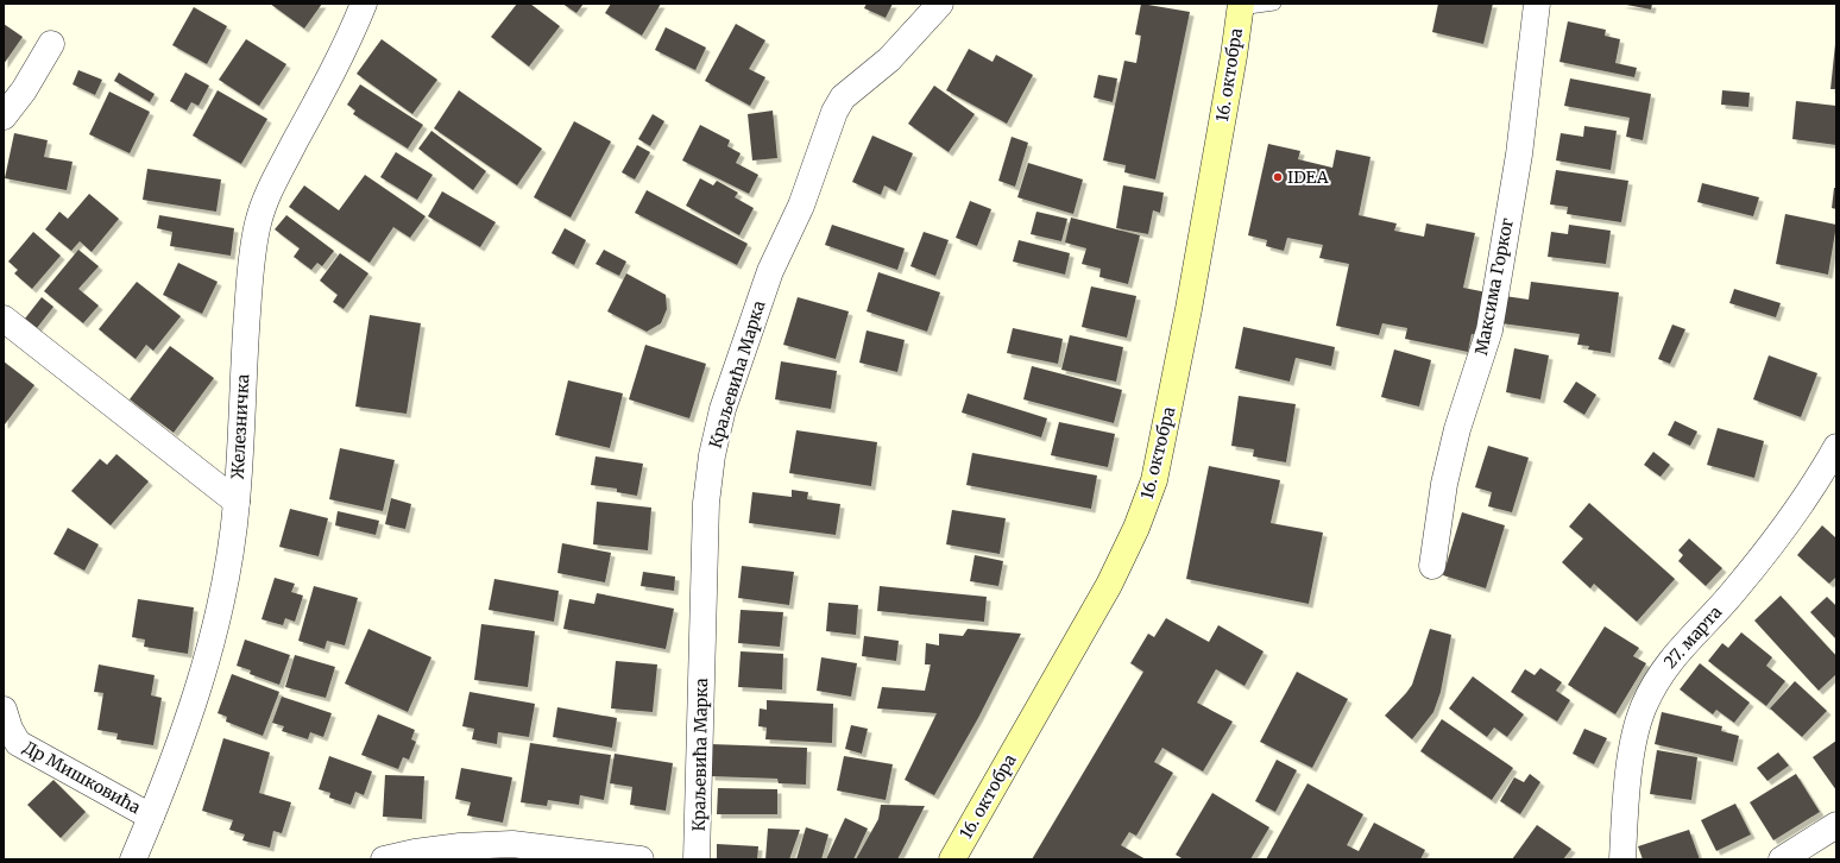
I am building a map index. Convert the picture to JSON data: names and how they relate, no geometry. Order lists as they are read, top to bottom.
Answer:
{
  "streets": {
    "main road": ["16. октобра"],
    "street": [
      "Максима Горког",
      "Краљевића Марка",
      "Железничка",
      "27. марта",
      "Др Мишковића"
    ]
  },
  "crossings": [
    ["Железничка", "Др Мишковића"]
  ],
  "places": ["IDEA"]
}
